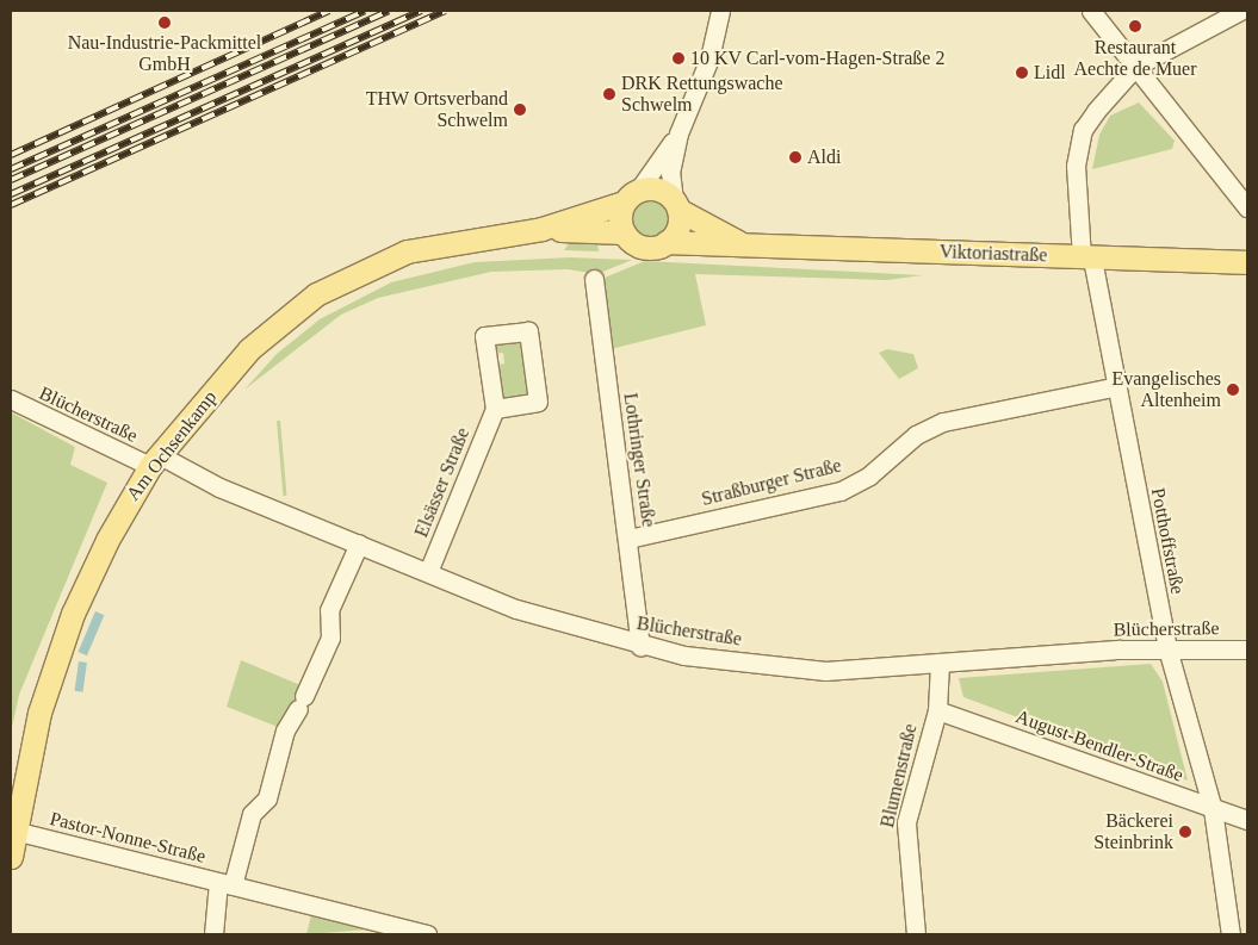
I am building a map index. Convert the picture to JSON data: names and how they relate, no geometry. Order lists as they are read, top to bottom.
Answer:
{
  "streets": {
    "main road": ["Viktoriastraße", "Am Ochsenkamp"],
    "street": [
      "Blücherstraße",
      "Lothringer Straße",
      "Elsässer Straße",
      "Straßburger Straße",
      "Potthoffstraße",
      "August-Bendler-Straße",
      "Blumenstraße",
      "Pastor-Nonne-Straße"
    ]
  },
  "crossings": [
    ["Viktoriastraße", "Am Ochsenkamp"],
    ["Viktoriastraße", "Potthoffstraße"],
    ["Blücherstraße", "Am Ochsenkamp"],
    ["Blücherstraße", "Lothringer Straße"],
    ["Blücherstraße", "Elsässer Straße"],
    ["Blücherstraße", "Potthoffstraße"],
    ["Blücherstraße", "Blumenstraße"],
    ["Am Ochsenkamp", "Pastor-Nonne-Straße"],
    ["Lothringer Straße", "Straßburger Straße"],
    ["Straßburger Straße", "Potthoffstraße"],
    ["Potthoffstraße", "August-Bendler-Straße"],
    ["August-Bendler-Straße", "Blumenstraße"]
  ],
  "places": [
    "Nau-Industrie-Packmittel GmbH",
    "Restaurant Aechte de Muer",
    "10 KV Carl-vom-Hagen-Straße 2",
    "Lidl",
    "DRK Rettungswache Schwelm",
    "THW Ortsverband Schwelm",
    "Aldi",
    "Evangelisches Altenheim",
    "Bäckerei Steinbrink"
  ]
}
